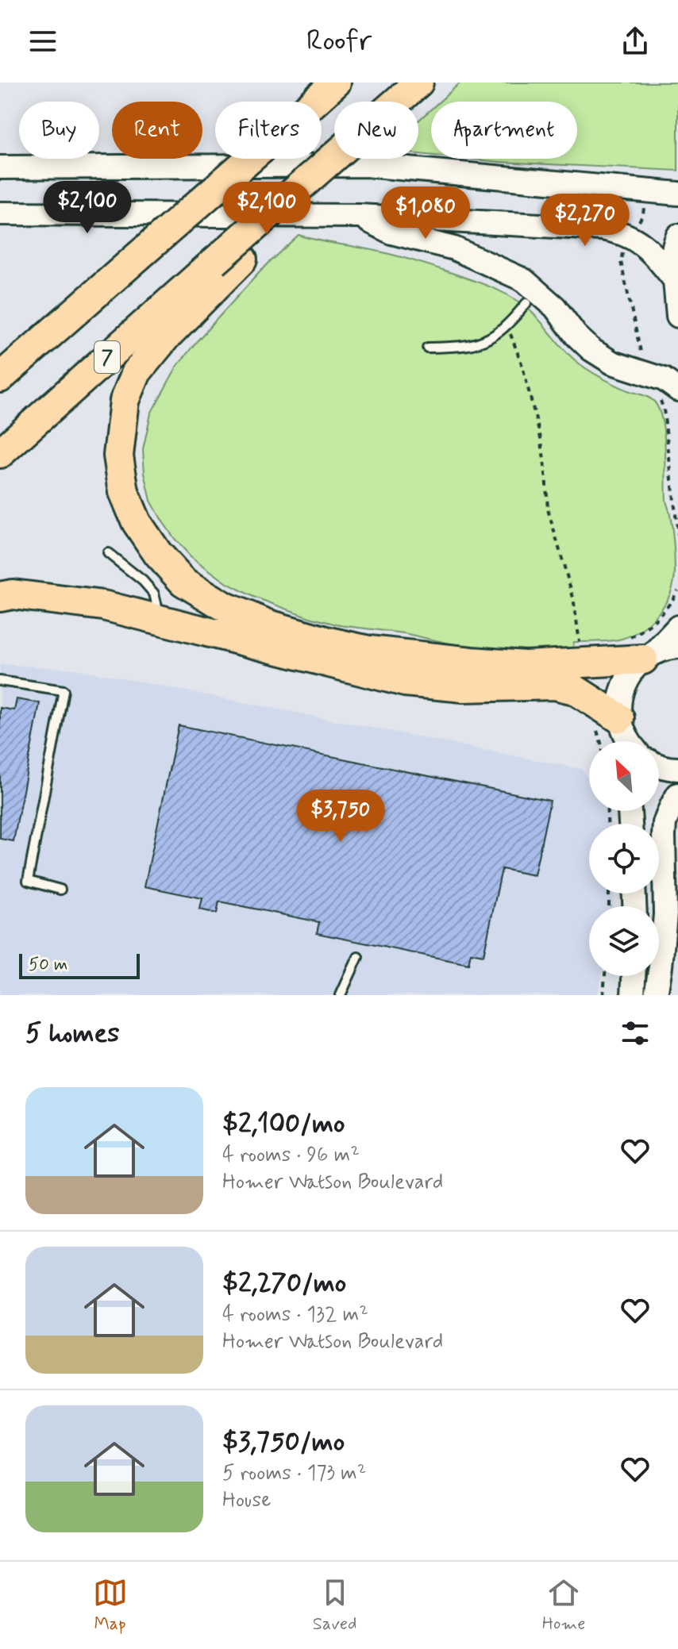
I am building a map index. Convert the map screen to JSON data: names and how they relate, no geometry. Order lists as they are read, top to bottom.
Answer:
{
  "streets": {
    "highway": ["7"]
  },
  "scale_bar": "50 m",
  "north": "top left",
  "page": {
    "header": "Roofr",
    "chip": [
      "Buy",
      "Rent",
      "Filters",
      "New",
      "Apartment"
    ],
    "price": [
      "$2,100",
      "$2,100",
      "$1,080",
      "$2,270",
      "$3,750"
    ],
    "scale": "50 m",
    "heading": "5 homes",
    "list": [
      {
        "name": "$2,100/mo",
        "note": "4 rooms · 96 m² · Homer Watson Boulevard"
      },
      {
        "name": "$2,270/mo",
        "note": "4 rooms · 132 m² · Homer Watson Boulevard"
      },
      {
        "name": "$3,750/mo",
        "note": "5 rooms · 173 m² · House"
      }
    ],
    "tabs": ["Map", "Saved", "Home"]
  }
}
